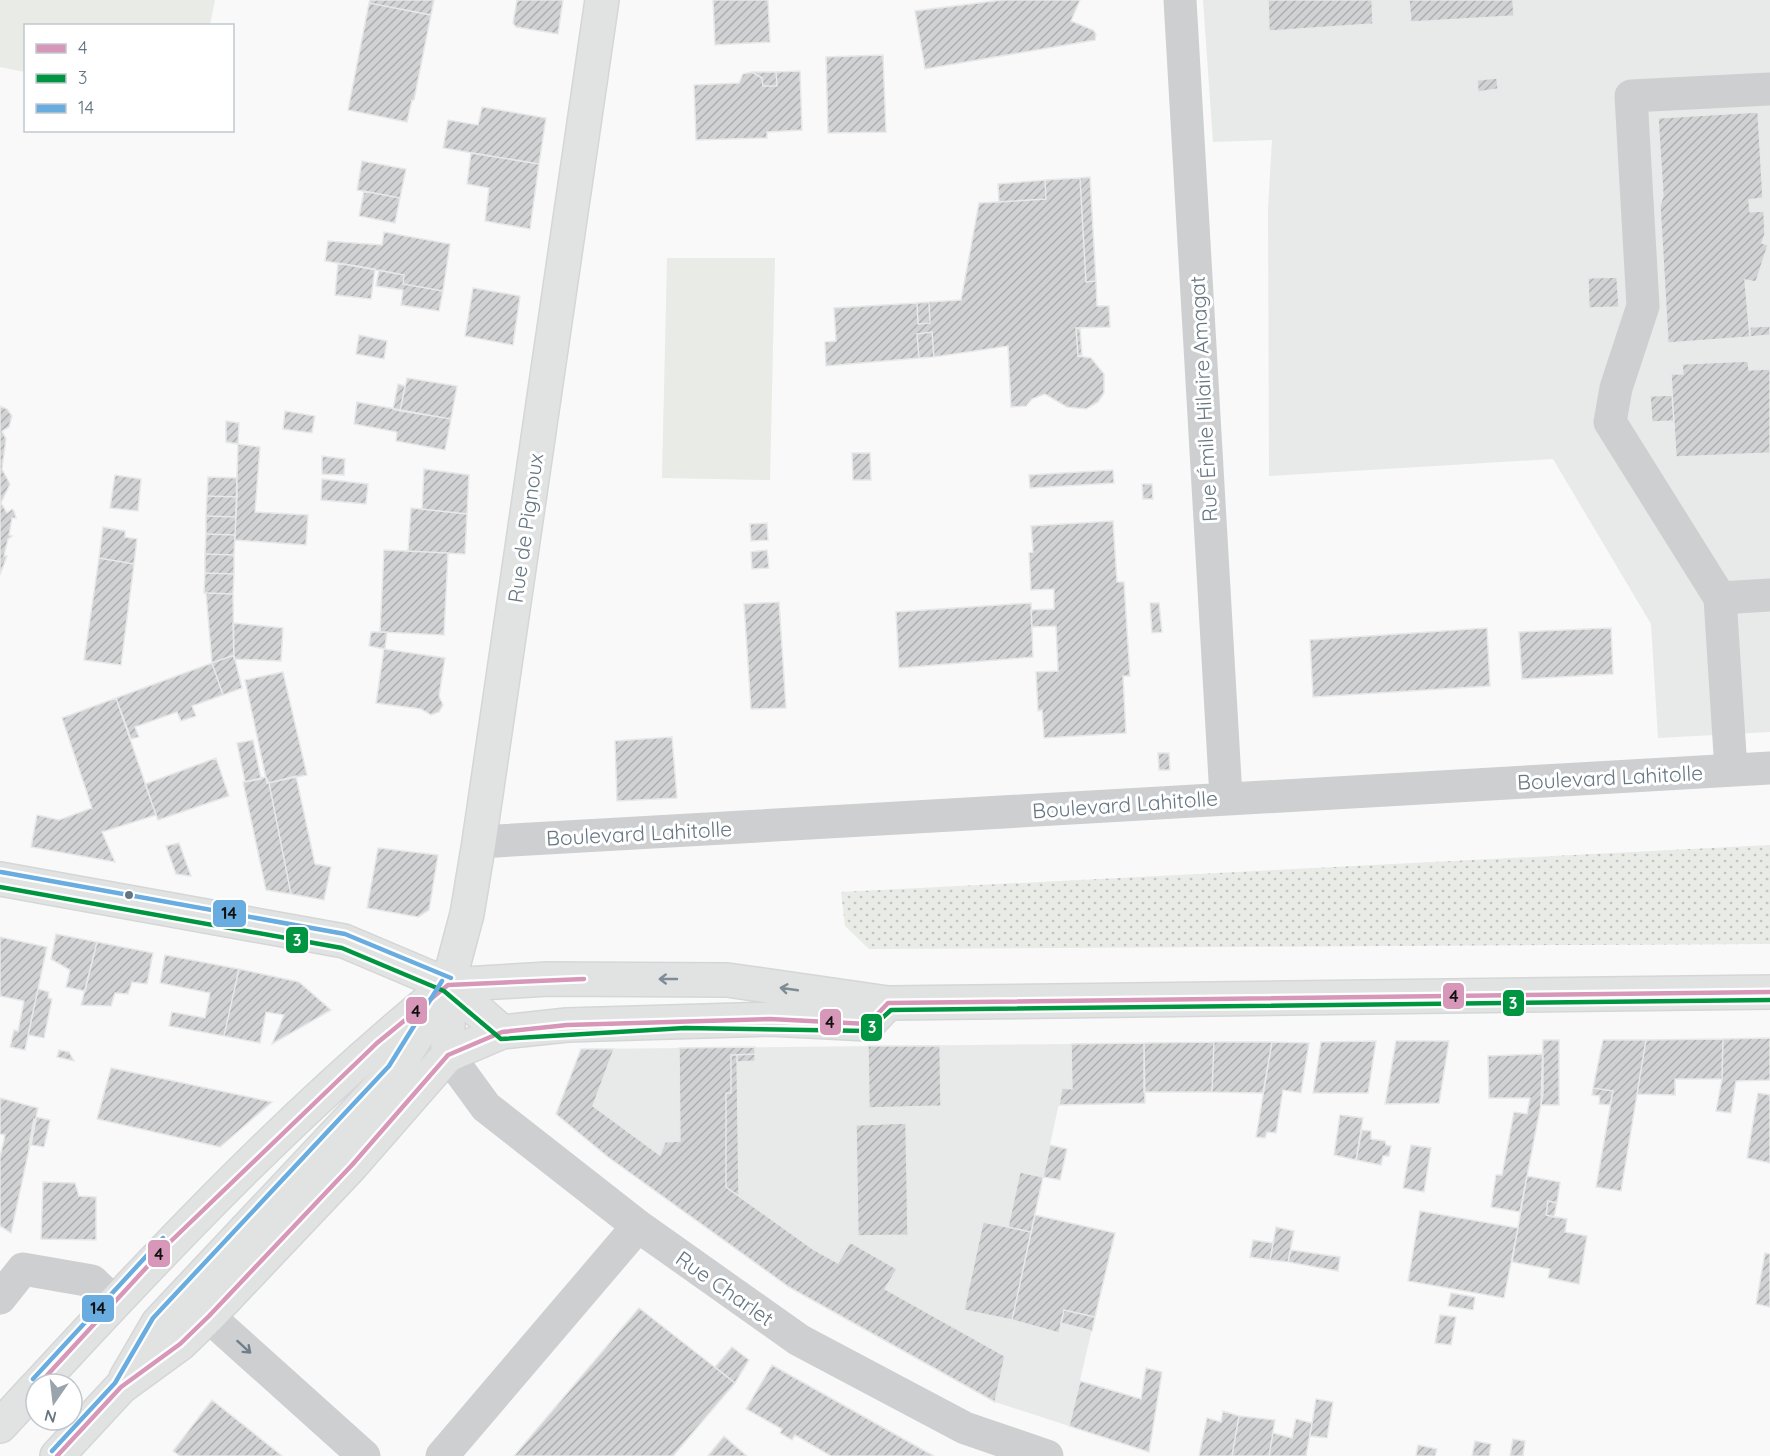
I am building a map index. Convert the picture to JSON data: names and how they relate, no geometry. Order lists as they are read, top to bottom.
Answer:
{
  "streets": {
    "main road": ["Rue de Pignoux"],
    "street": ["Rue Émile Hilaire Amagat", "Boulevard Lahitolle", "Rue Charlet"]
  },
  "crossings": [
    ["Rue Émile Hilaire Amagat", "Boulevard Lahitolle"],
    ["Rue de Pignoux", "Boulevard Lahitolle"],
    ["Rue de Pignoux", "Rue Charlet"]
  ],
  "lines": ["transit line 14", "transit line 3", "transit line 4"],
  "legend": ["4", "3", "14"],
  "north": "bottom"
}
